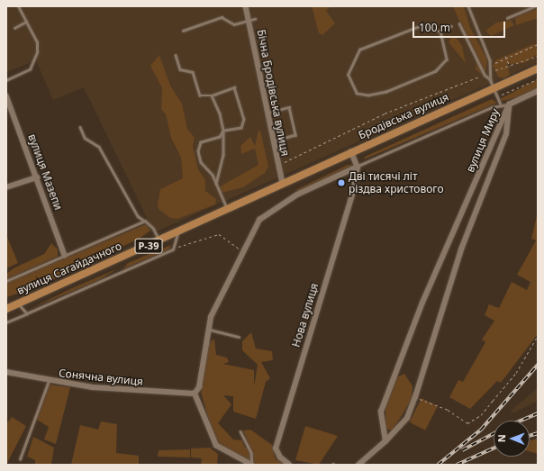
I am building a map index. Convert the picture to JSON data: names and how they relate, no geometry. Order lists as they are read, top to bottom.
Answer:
{
  "streets": {
    "main road": ["Бродівська вулиця", "Р-39", "вулиця Сагайдачного"],
    "street": [
      "Бічна Бродівська вулиця",
      "вулиця Миру",
      "вулиця Мазепи",
      "Нова вулиця",
      "Сонячна вулиця"
    ]
  },
  "crossings": [
    ["Бічна Бродівська вулиця", "Бродівська вулиця"],
    ["Бічна Бродівська вулиця", "вулиця Сагайдачного"],
    ["Бродівська вулиця", "вулиця Сагайдачного"]
  ],
  "places": ["Дві тисячі літ різдва христового"],
  "scale_bar": "100 m",
  "north": "left"
}
